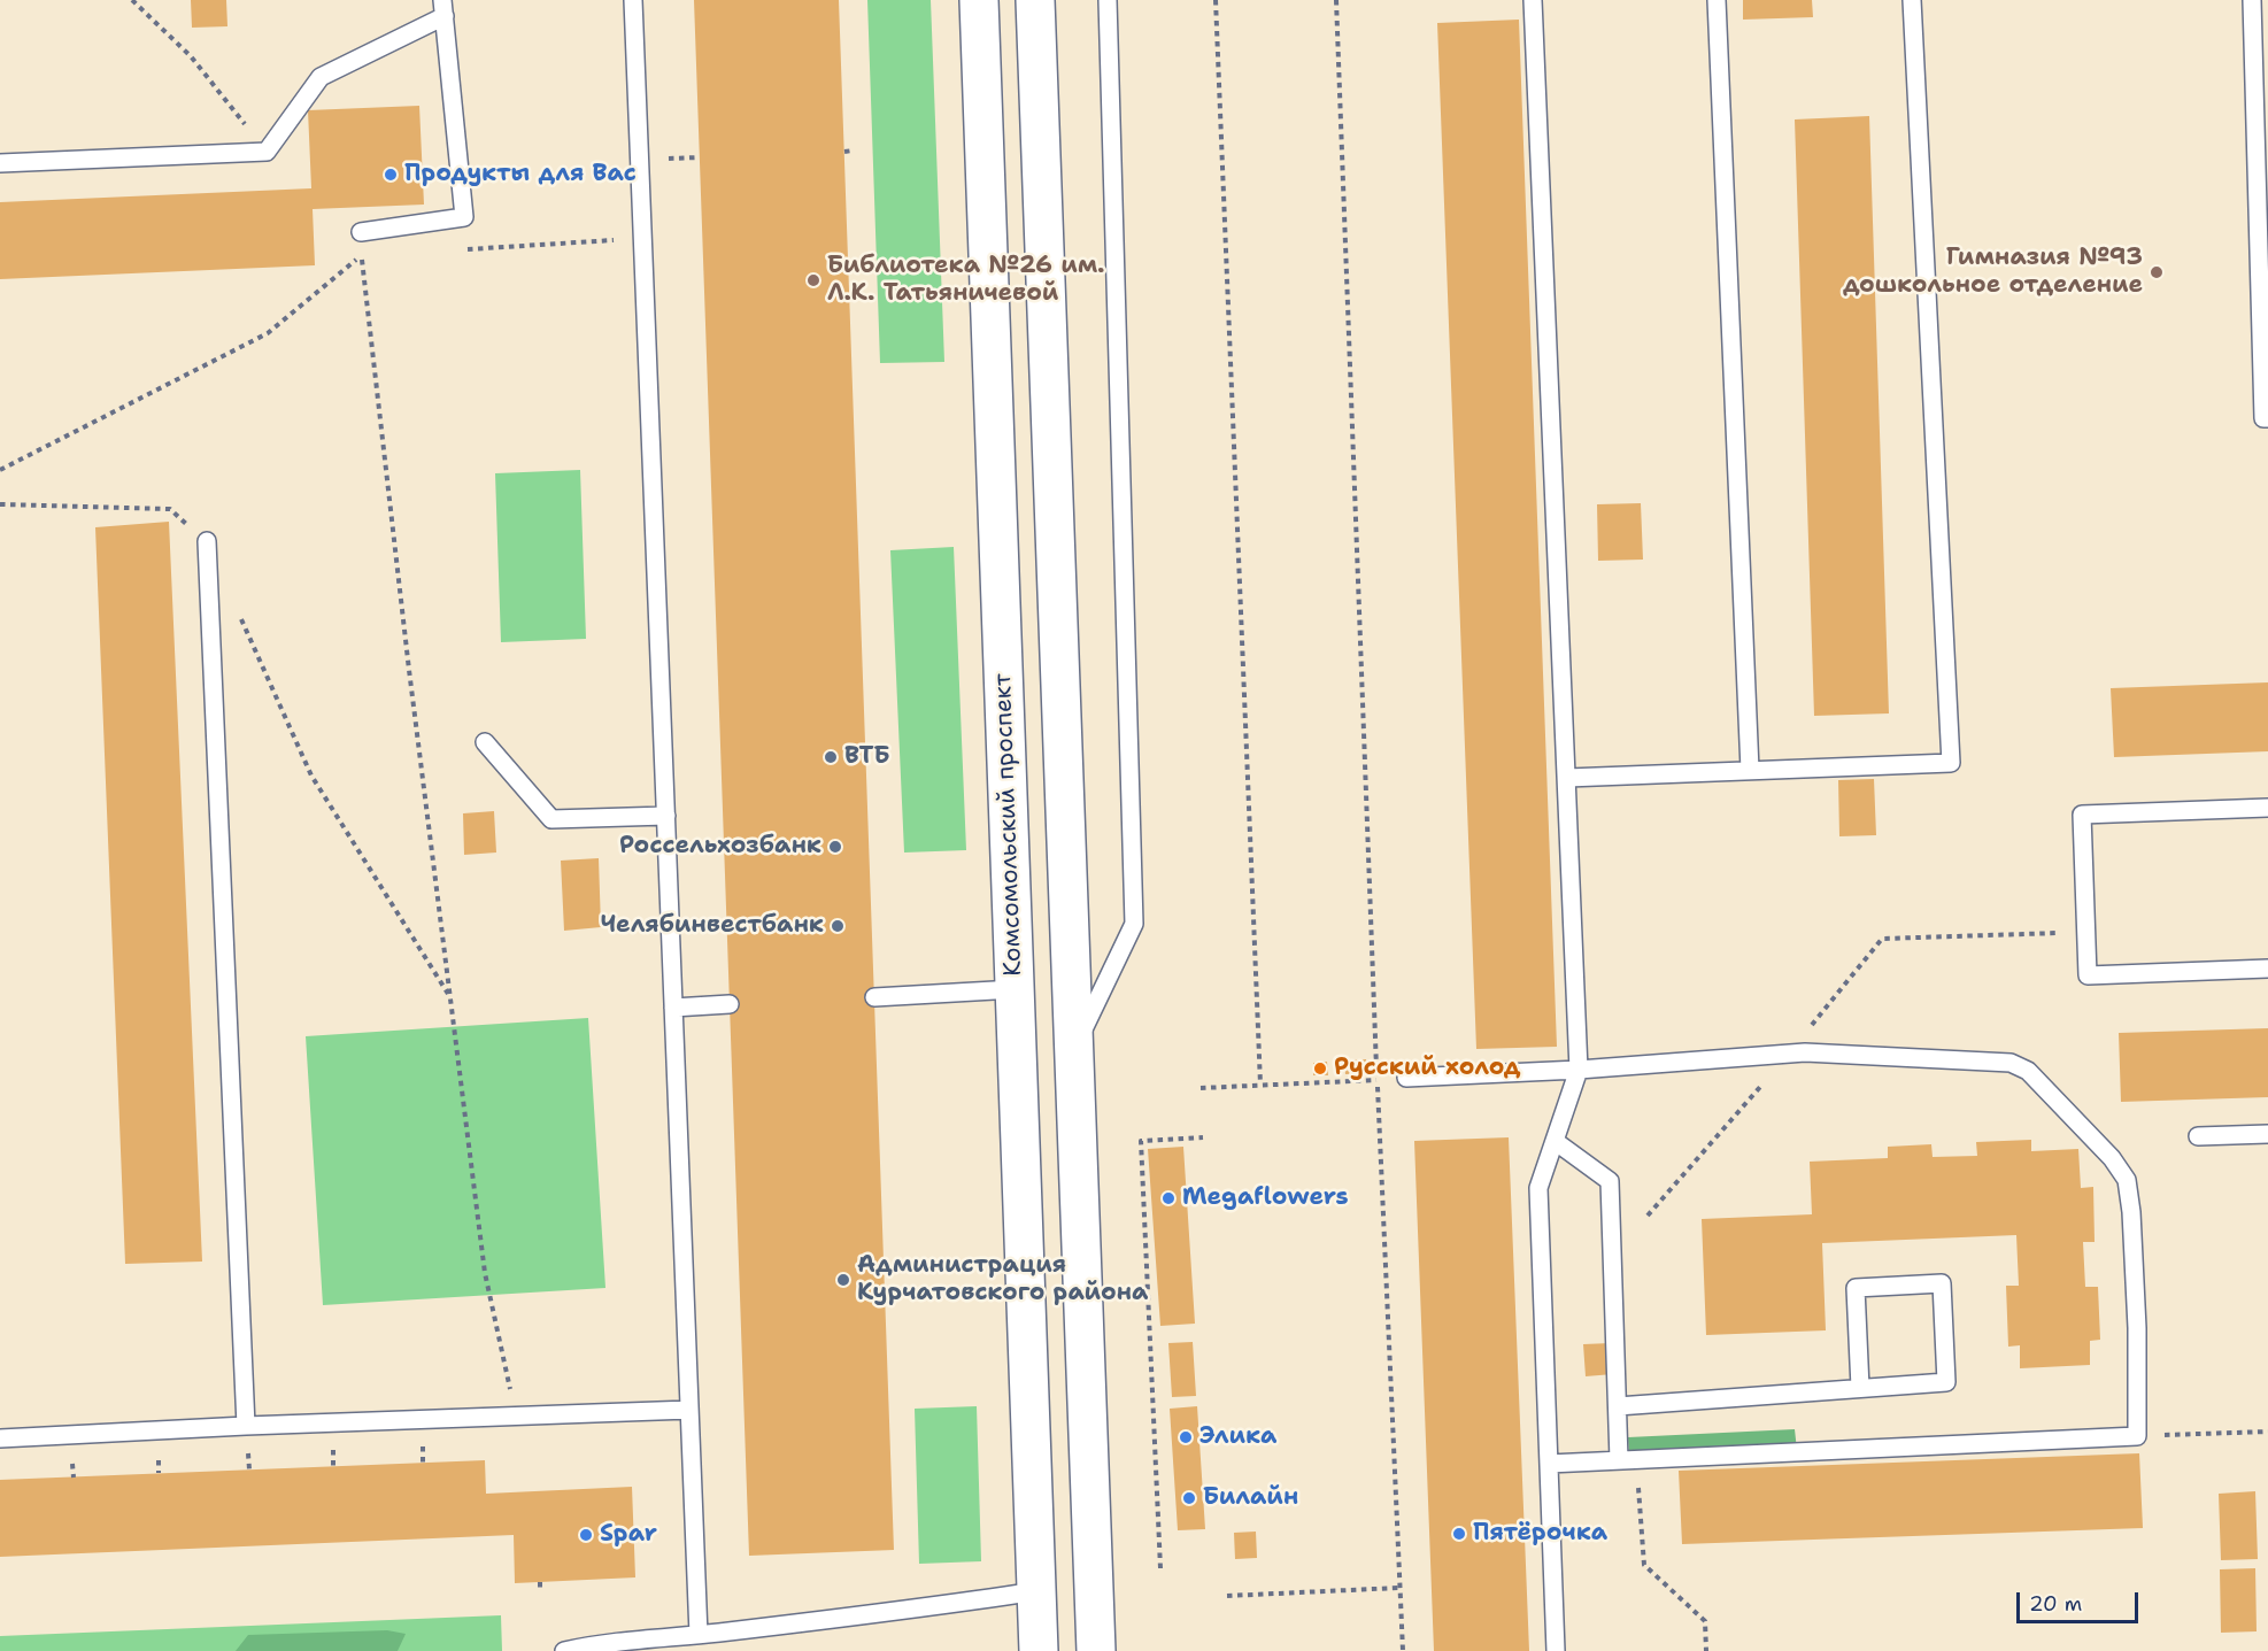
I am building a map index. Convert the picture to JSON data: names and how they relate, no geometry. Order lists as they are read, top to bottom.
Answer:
{
  "streets": {
    "main road": ["Комсомольский проспект"]
  },
  "places": [
    "Продукты для Вас",
    "Гимназия №93 дошкольное отделение",
    "Библиотека №26 им. Л.К. Татьяничевой",
    "ВТБ",
    "Россельхозбанк",
    "Челябинвестбанк",
    "Русский холод",
    "Megaflowers",
    "Администрация Курчатовского района",
    "Элика",
    "Билайн",
    "Пятёрочка",
    "Spar"
  ],
  "scale_bar": "20 m"
}
